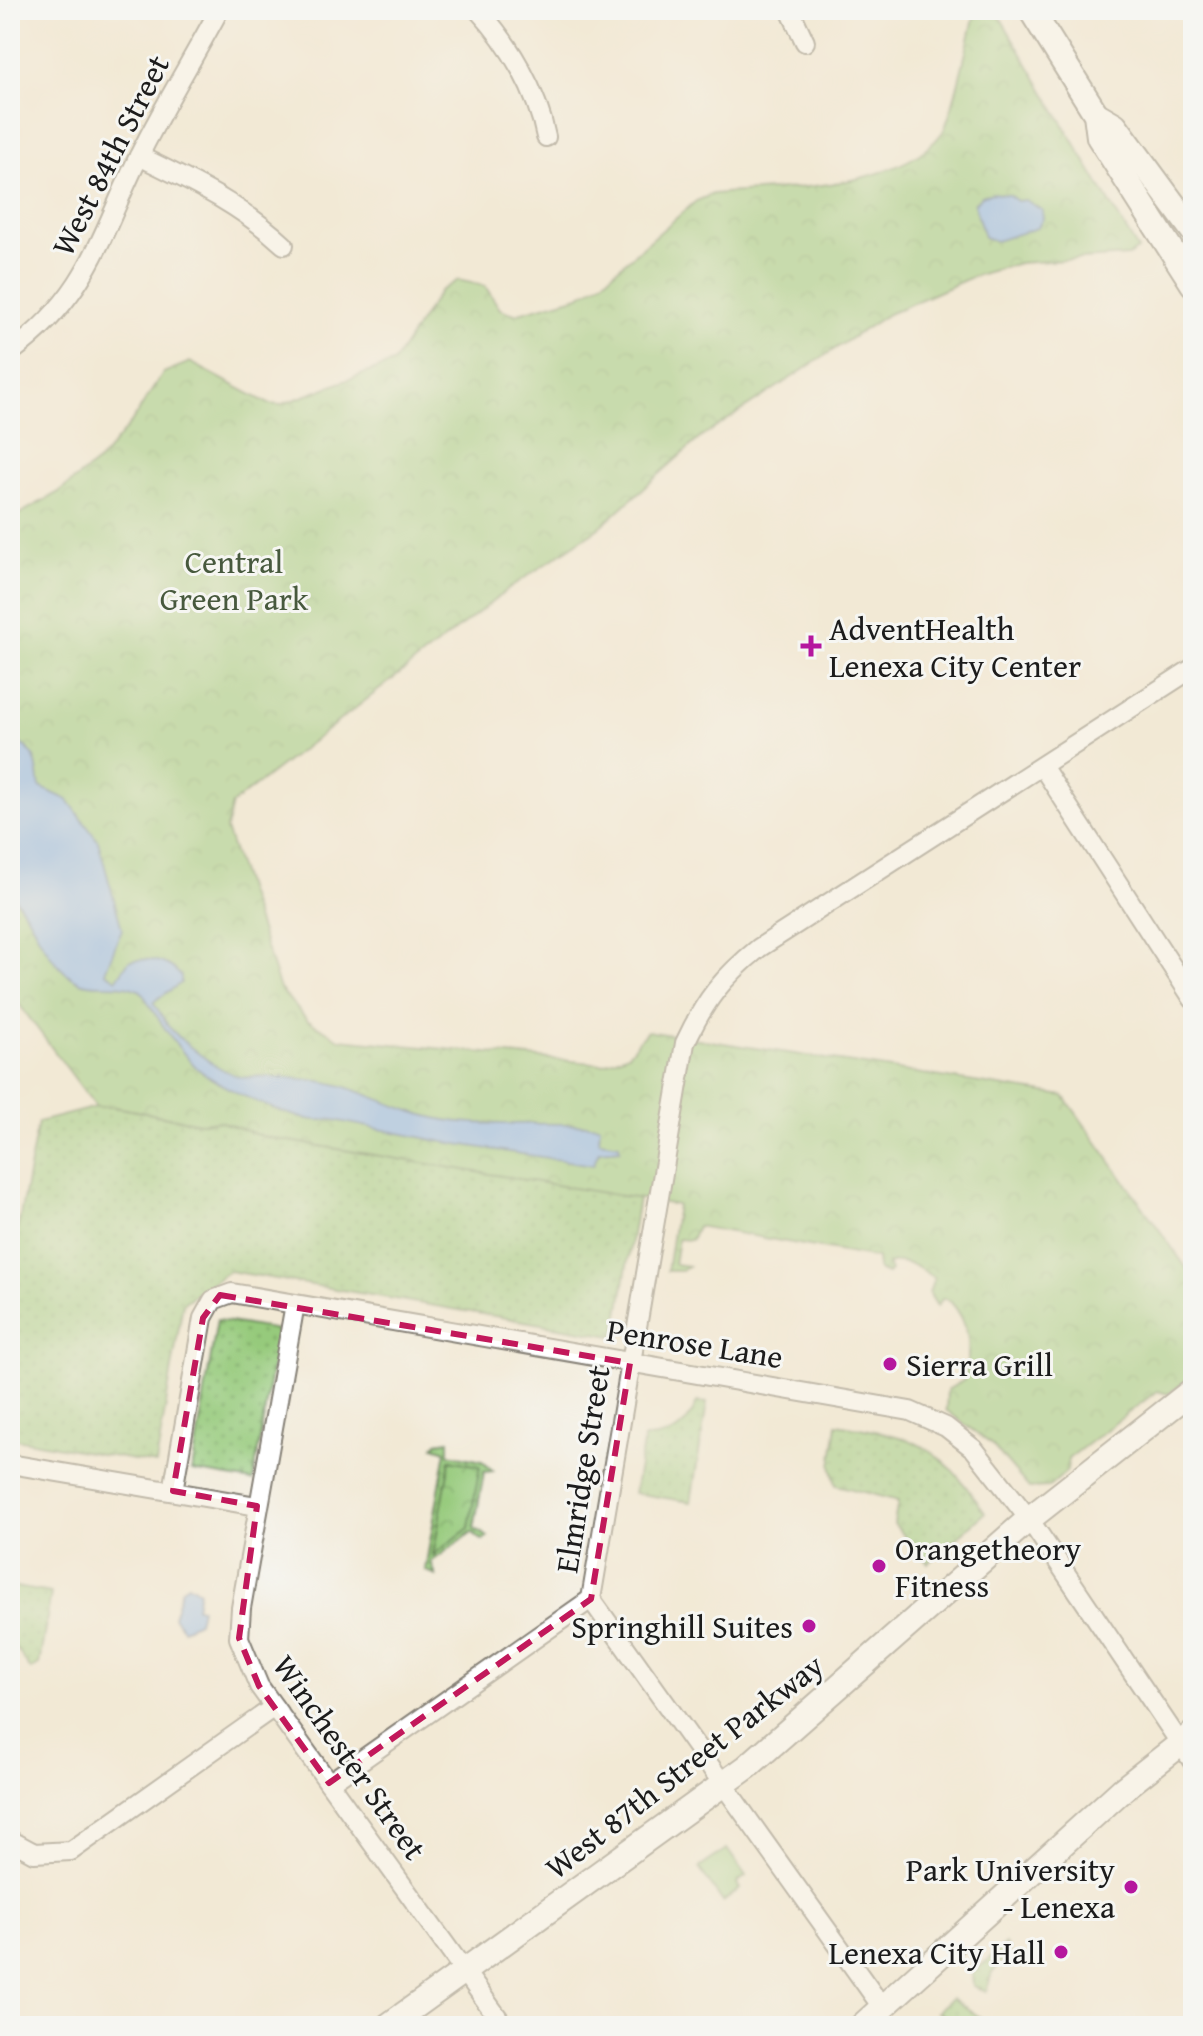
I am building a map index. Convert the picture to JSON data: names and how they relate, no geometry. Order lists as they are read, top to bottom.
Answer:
{
  "streets": {
    "main road": ["West 87th Street Parkway"],
    "street": [
      "West 84th Street",
      "Penrose Lane",
      "Elmridge Street",
      "Winchester Street"
    ]
  },
  "crossings": [
    ["Penrose Lane", "Elmridge Street"],
    ["Penrose Lane", "Winchester Street"],
    ["Penrose Lane", "West 87th Street Parkway"],
    ["Elmridge Street", "West 87th Street Parkway"],
    ["Winchester Street", "West 87th Street Parkway"]
  ],
  "parks": ["Central Green Park"],
  "places": {
    "health": ["AdventHealth Lenexa City Center"],
    "other": [
      "Sierra Grill",
      "Orangetheory Fitness",
      "Springhill Suites",
      "Park University - Lenexa",
      "Lenexa City Hall"
    ]
  }
}
